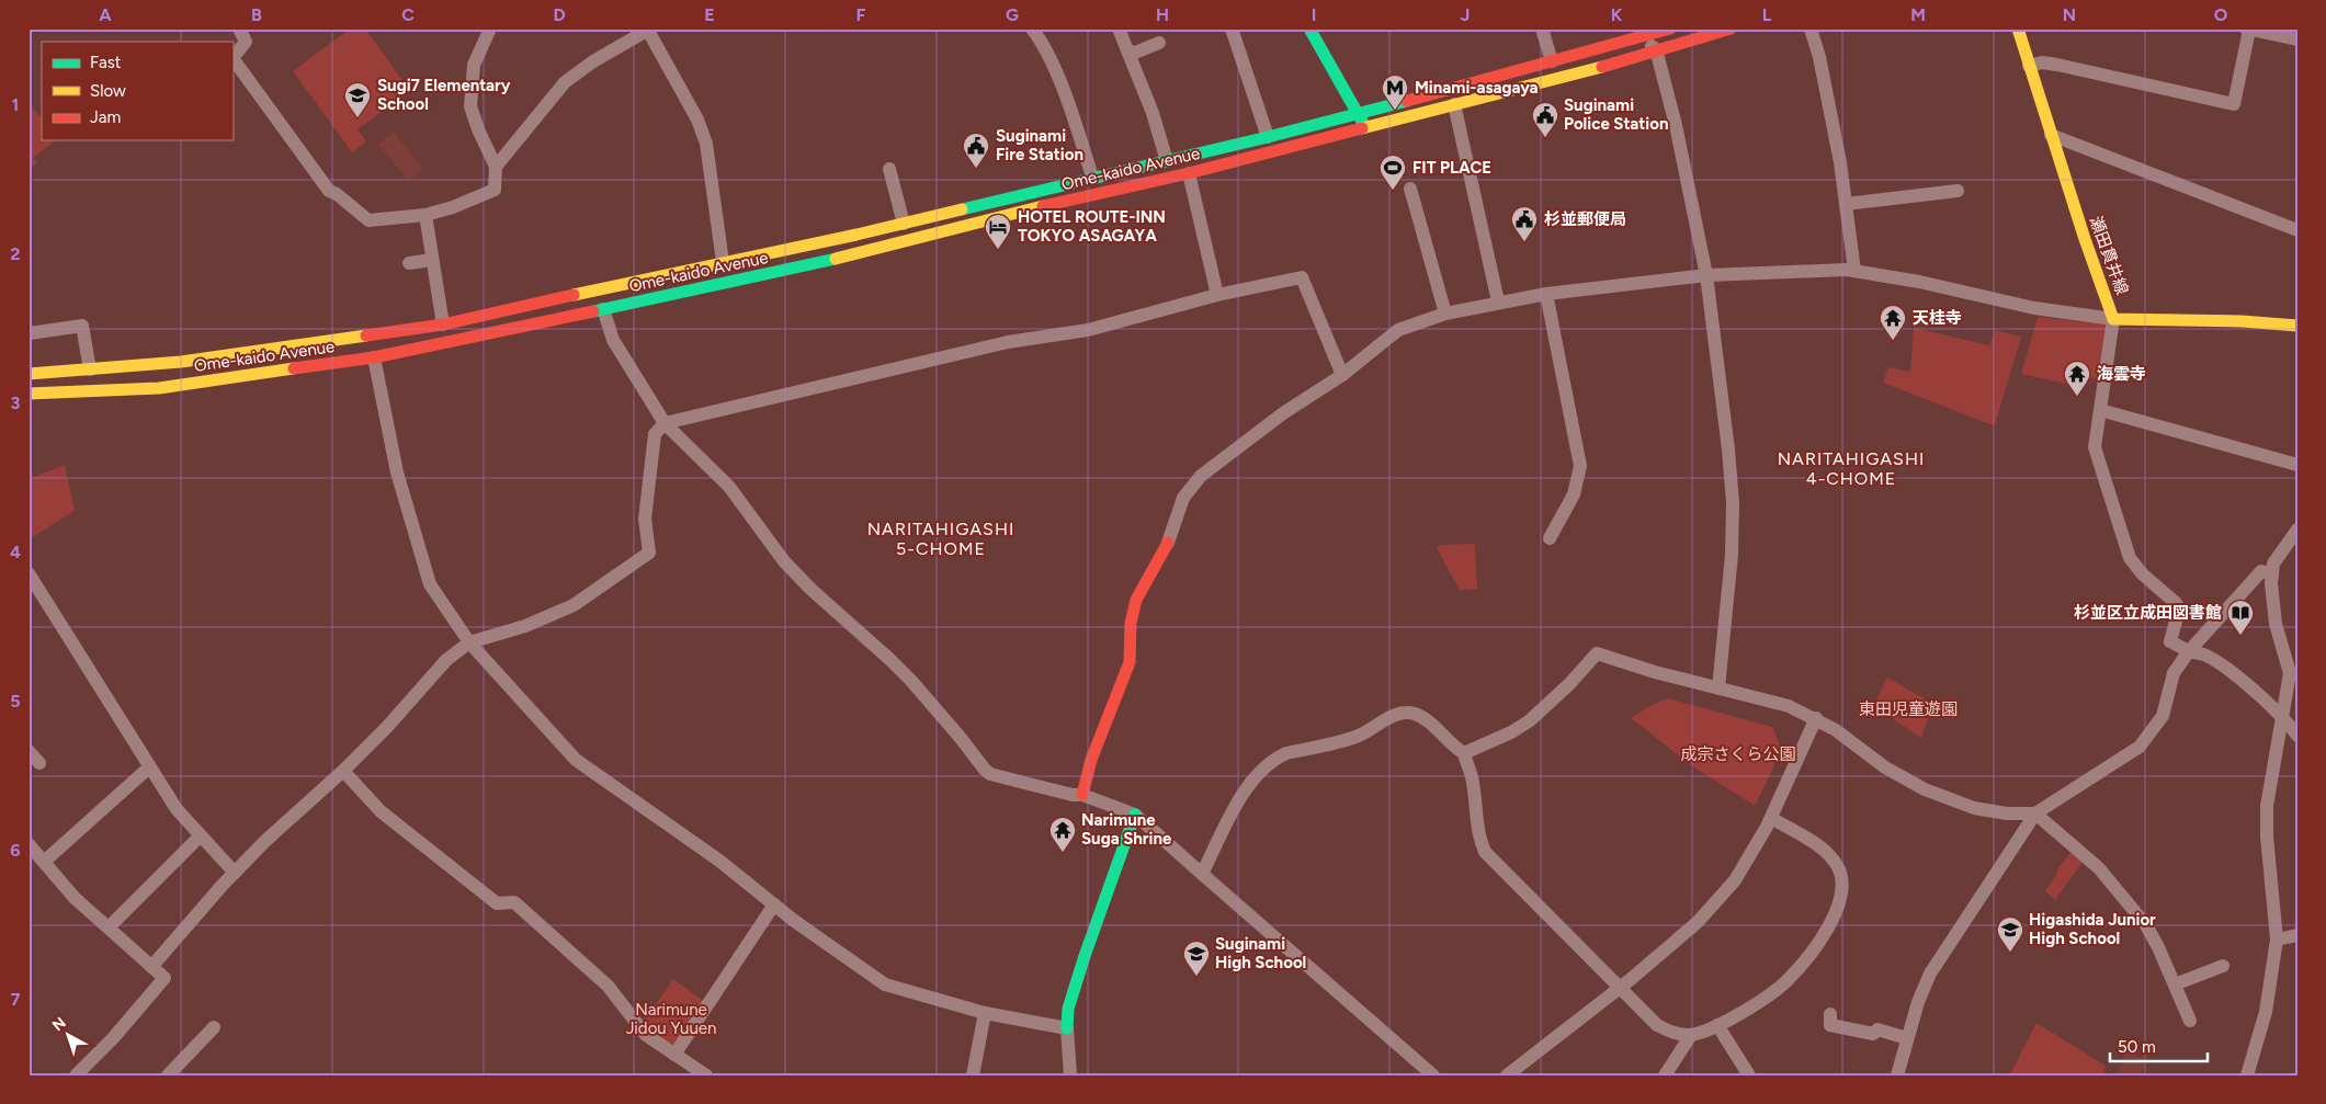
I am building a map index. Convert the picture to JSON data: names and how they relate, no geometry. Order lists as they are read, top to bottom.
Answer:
{
  "streets": {
    "main road": ["Ome-kaido Avenue", "瀬田貫井線"]
  },
  "districts": ["NARITAHIGASHI 4-CHOME", "NARITAHIGASHI 5-CHOME"],
  "parks": ["東田児童遊園", "成宗さくら公園", "Narimune Jidou Yuuen"],
  "places": {
    "metro station": ["Minami-asagaya"],
    "school or university": ["Sugi7 Elementary School", "Higashida Junior High School", "Suginami High School"],
    "public building": ["Suginami Police Station", "Suginami Fire Station", "杉並郵便局"],
    "sports": ["FIT PLACE"],
    "hotel": ["HOTEL ROUTE-INN TOKYO ASAGAYA"],
    "temple": ["天桂寺", "海雲寺", "Narimune Suga Shrine"],
    "library": ["杉並区立成田図書館"]
  },
  "legend": ["Fast", "Slow", "Jam"],
  "scale_bar": "50 m",
  "north": "top left",
  "grid": {
    "columns": [
      "A",
      "B",
      "C",
      "D",
      "E",
      "F",
      "G",
      "H",
      "I",
      "J",
      "K",
      "L",
      "M",
      "N",
      "O"
    ],
    "rows": [
      "1",
      "2",
      "3",
      "4",
      "5",
      "6",
      "7"
    ]
  }
}
